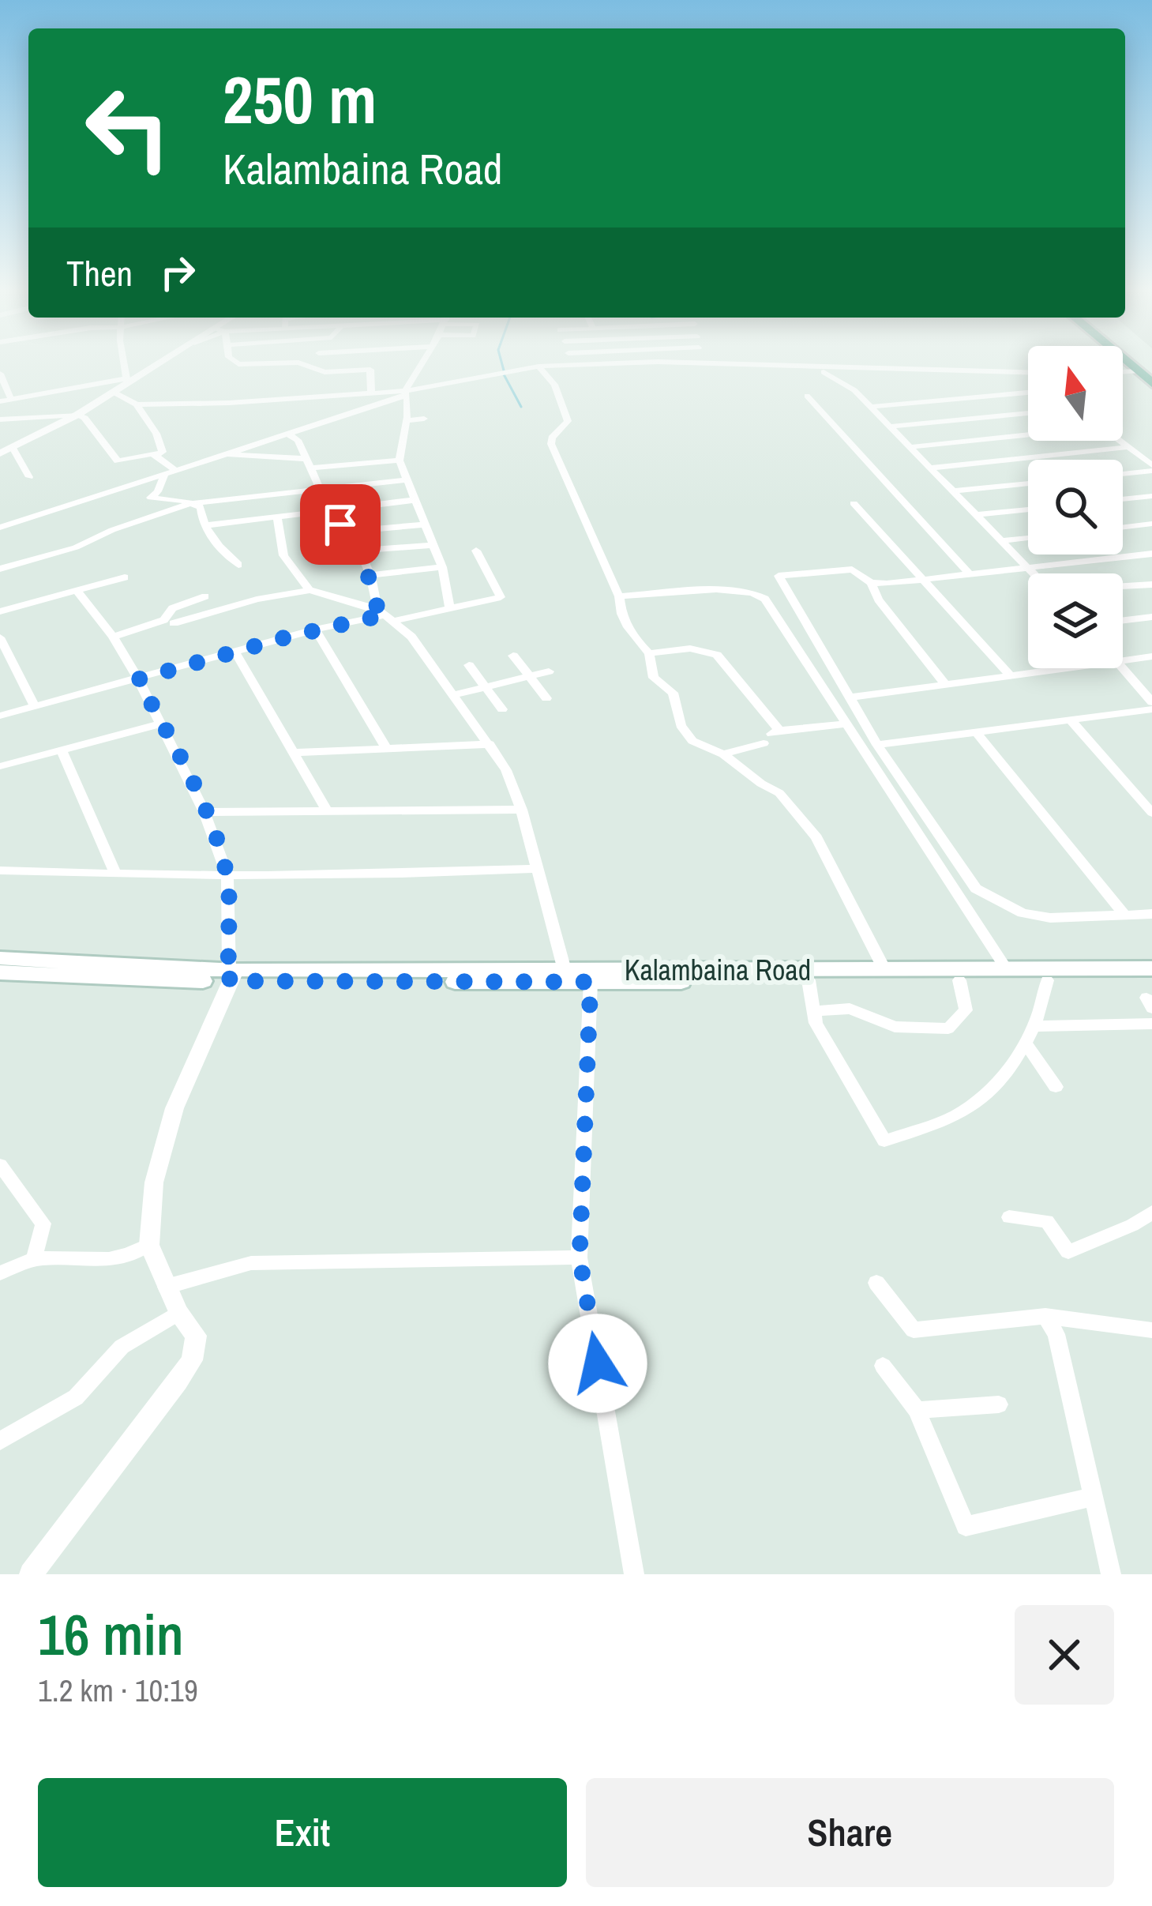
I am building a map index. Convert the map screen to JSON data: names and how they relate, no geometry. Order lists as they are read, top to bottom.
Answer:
{
  "streets": {
    "main road": ["Kalambaina Road"]
  },
  "north": "top",
  "page": {
    "turn": ["250 m", "Kalambaina Road"],
    "then": "Then",
    "heading": ["16 min", "1.2 km · 10:19"],
    "buttons": ["Exit", "Share"]
  }
}
